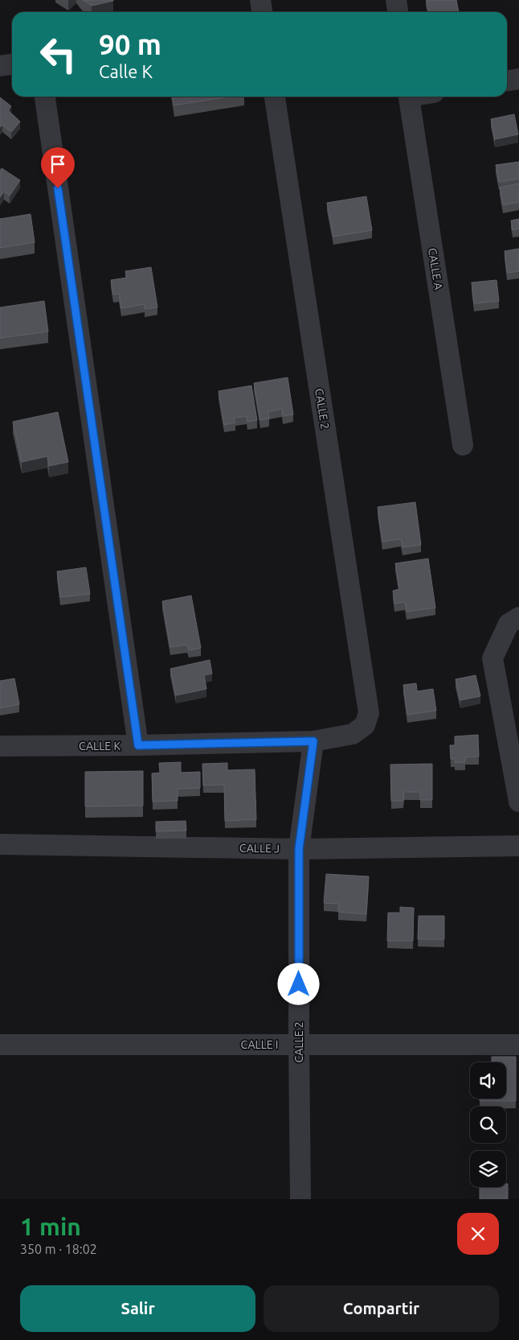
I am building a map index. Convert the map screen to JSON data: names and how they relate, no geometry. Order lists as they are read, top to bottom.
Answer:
{
  "streets": {
    "street": [
      "CALLE A",
      "CALLE 2",
      "CALLE K",
      "CALLE J",
      "CALLE I"
    ]
  },
  "crossings": [
    ["CALLE 2", "CALLE K"],
    ["CALLE 2", "CALLE J"],
    ["CALLE 2", "CALLE I"]
  ],
  "page": {
    "turn": ["90 m", "Calle K"],
    "heading": ["1 min", "350 m · 18:02"],
    "buttons": ["Salir", "Compartir"]
  }
}
